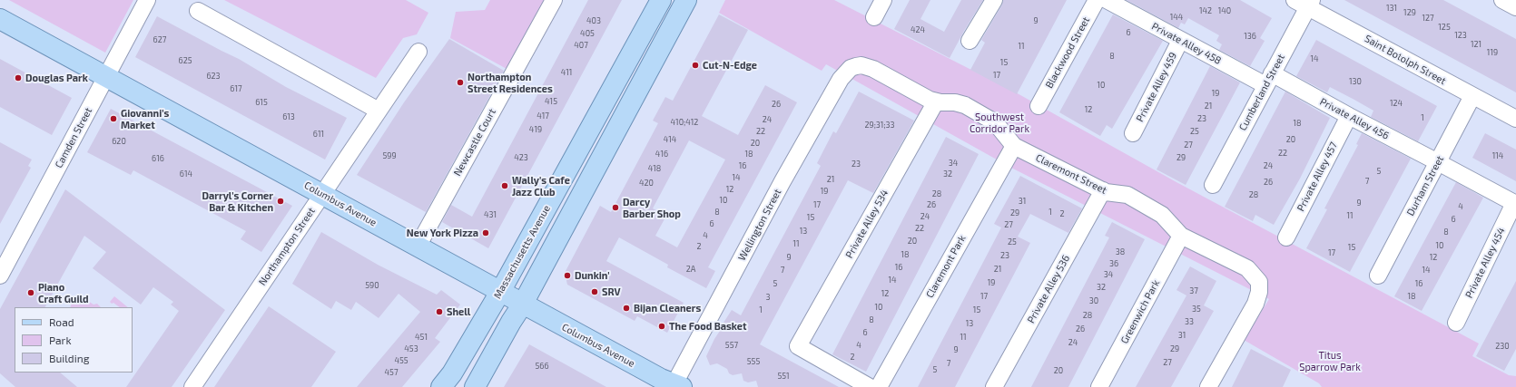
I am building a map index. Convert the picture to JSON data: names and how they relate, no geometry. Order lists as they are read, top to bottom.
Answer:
{
  "streets": {
    "main road": ["Columbus Avenue", "Massachusetts Avenue"],
    "street": [
      "Private Alley 458",
      "Blackwood Street",
      "Saint Botolph Street",
      "Private Alley 459",
      "Cumberland Street",
      "Private Alley 456",
      "Camden Street",
      "Newcastle Court",
      "Claremont Street",
      "Private Alley 457",
      "Durham Street",
      "Private Alley 534",
      "Wellington Street",
      "Northampton Street",
      "Private Alley 454",
      "Claremont Park",
      "Private Alley 536",
      "Greenwich Park"
    ]
  },
  "crossings": [
    ["Private Alley 458", "Private Alley 459"],
    ["Private Alley 458", "Cumberland Street"],
    ["Private Alley 458", "Private Alley 456"],
    ["Saint Botolph Street", "Cumberland Street"],
    ["Saint Botolph Street", "Durham Street"],
    ["Cumberland Street", "Private Alley 456"],
    ["Private Alley 456", "Private Alley 457"],
    ["Private Alley 456", "Durham Street"],
    ["Private Alley 456", "Private Alley 454"],
    ["Camden Street", "Columbus Avenue"],
    ["Newcastle Court", "Columbus Avenue"],
    ["Claremont Street", "Private Alley 534"],
    ["Claremont Street", "Wellington Street"],
    ["Claremont Street", "Claremont Park"],
    ["Claremont Street", "Private Alley 536"],
    ["Claremont Street", "Greenwich Park"],
    ["Columbus Avenue", "Wellington Street"],
    ["Columbus Avenue", "Northampton Street"],
    ["Columbus Avenue", "Massachusetts Avenue"]
  ],
  "parks": ["Southwest Corridor Park", "Titus Sparrow Park"],
  "places": [
    "Cut-N-Edge",
    "Douglas Park",
    "Northampton Street Residences",
    "Giovanni's Market",
    "Wally's Cafe Jazz Club",
    "Darryl's Corner Bar & Kitchen",
    "Darcy Barber Shop",
    "New York Pizza",
    "Dunkin'",
    "SRV",
    "Piano Craft Guild",
    "Bijan Cleaners",
    "Shell",
    "The Food Basket"
  ],
  "house_numbers": [
    "131",
    "142",
    "140",
    "129",
    "144",
    "127",
    "403",
    "9",
    "125",
    "424",
    "6",
    "405",
    "123",
    "136",
    "627",
    "121",
    "407",
    "11",
    "119",
    "8",
    "14",
    "625",
    "15",
    "411",
    "17",
    "623",
    "130",
    "10",
    "617",
    "19",
    "415",
    "615",
    "124",
    "26",
    "21",
    "12",
    "417",
    "613",
    "1",
    "23",
    "24",
    "410;412",
    "18",
    "29;31;33",
    "419",
    "22",
    "25",
    "611",
    "414",
    "20",
    "620",
    "20",
    "27",
    "22",
    "416",
    "18",
    "599",
    "114",
    "423",
    "29",
    "616",
    "34",
    "23",
    "16",
    "24",
    "418",
    "5",
    "614",
    "32",
    "14",
    "21",
    "7",
    "26",
    "420",
    "12",
    "19",
    "28",
    "28",
    "10",
    "31",
    "9",
    "17",
    "26",
    "4",
    "8",
    "1",
    "29",
    "2",
    "431",
    "11",
    "24",
    "15",
    "6",
    "6",
    "27",
    "22",
    "13",
    "8",
    "4",
    "20",
    "25",
    "11",
    "10",
    "2",
    "15",
    "38",
    "17",
    "18",
    "23",
    "9",
    "12",
    "36",
    "16",
    "2A",
    "21",
    "7",
    "14",
    "34",
    "14",
    "19",
    "5",
    "16",
    "590",
    "32",
    "37",
    "12",
    "17",
    "18",
    "3",
    "30",
    "10",
    "35",
    "1",
    "15",
    "28",
    "8",
    "33",
    "13",
    "26",
    "6",
    "31",
    "451",
    "11",
    "24",
    "557",
    "4",
    "230",
    "453",
    "29",
    "9",
    "2",
    "455",
    "555",
    "27",
    "7",
    "566",
    "5",
    "20",
    "457",
    "551"
  ],
  "legend": ["Road", "Park", "Building"]
}
